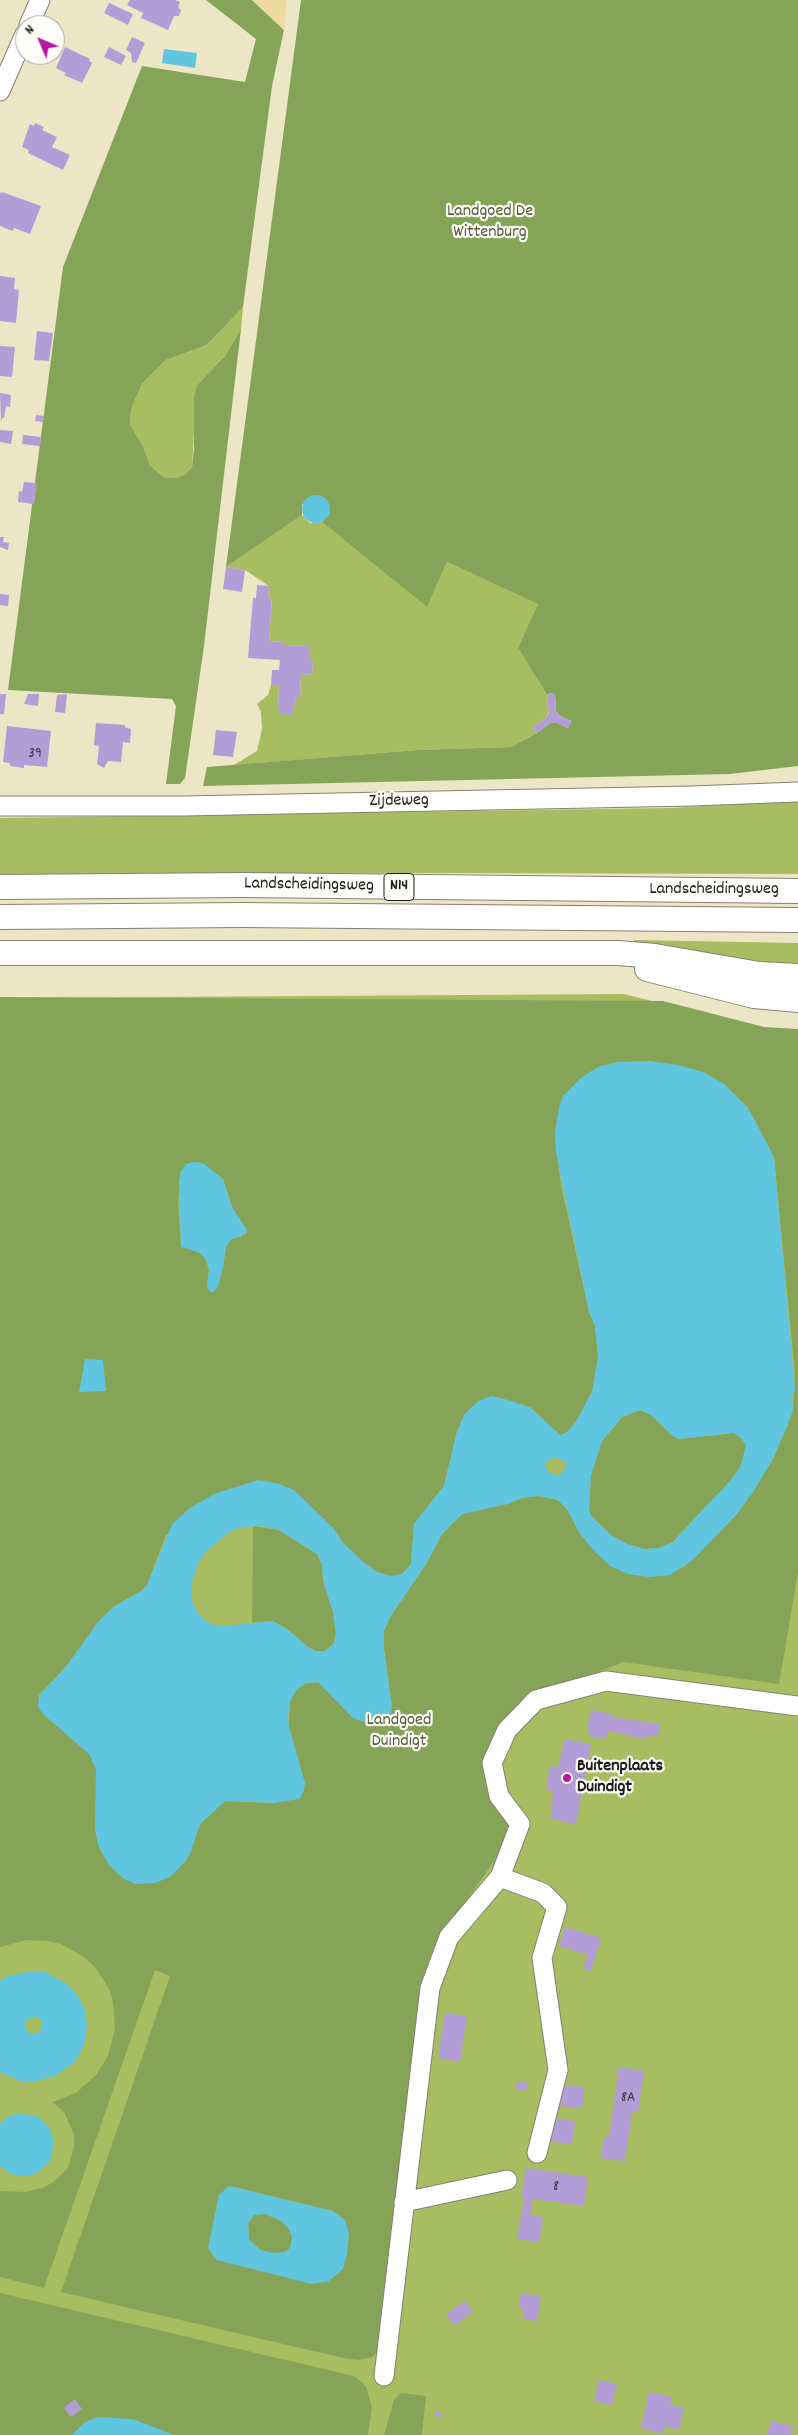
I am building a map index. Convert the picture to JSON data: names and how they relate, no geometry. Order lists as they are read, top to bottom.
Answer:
{
  "streets": {
    "main road": ["Landscheidingsweg", "N14"],
    "street": ["Zijdeweg"]
  },
  "parks": ["Landgoed De Wittenburg", "Landgoed Duindigt"],
  "places": ["Buitenplaats Duindigt"],
  "house_numbers": ["39", "8A", "8"],
  "north": "top left"
}
